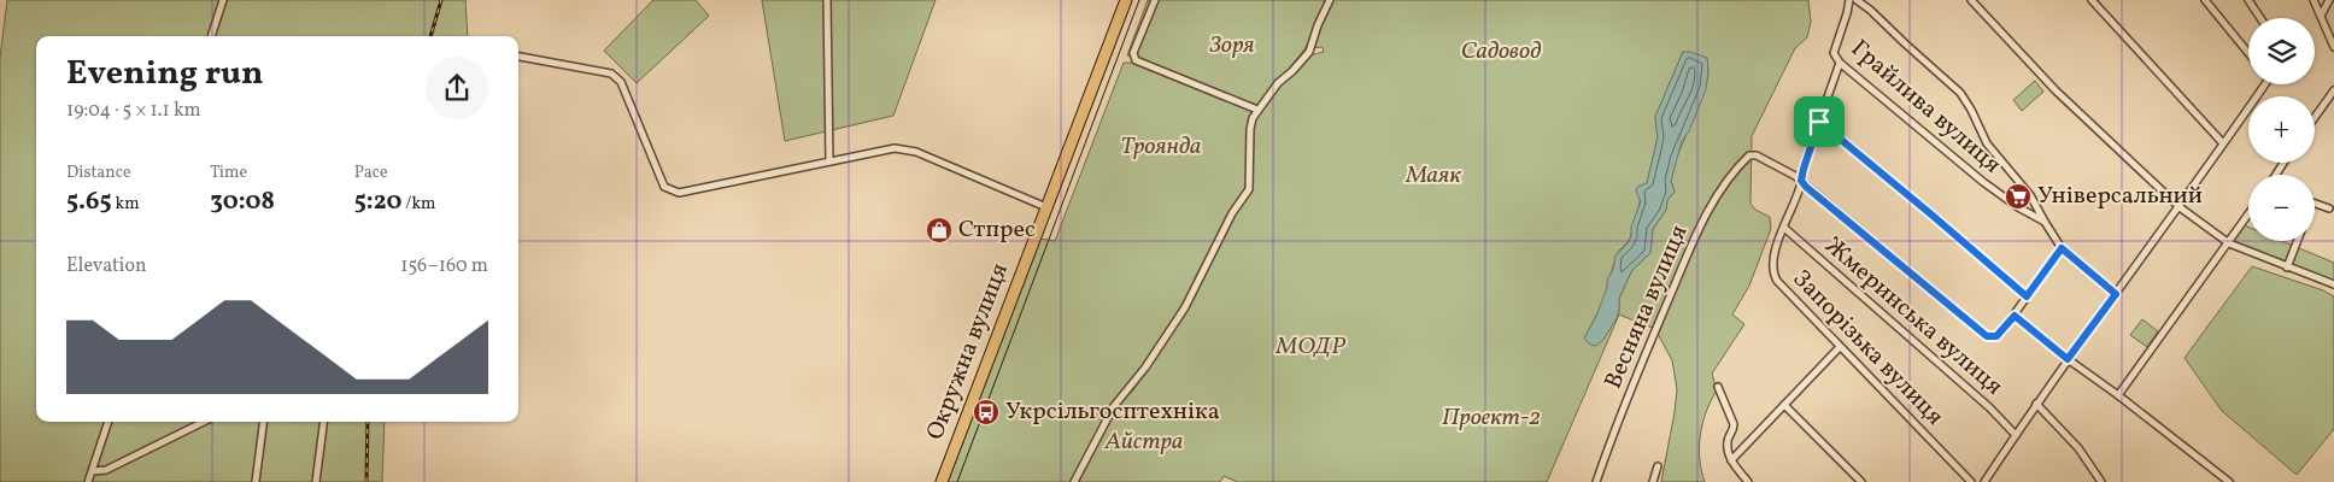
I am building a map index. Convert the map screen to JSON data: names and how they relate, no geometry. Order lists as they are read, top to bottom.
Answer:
{
  "streets": {
    "main road": ["Окружна вулиця"],
    "street": [
      "Грайлива вулиця",
      "Весняна вулиця",
      "Жмеринська вулиця",
      "Запорізька вулиця"
    ]
  },
  "crossings": [
    ["Жмеринська вулиця", "Запорізька вулиця"]
  ],
  "parks": [
    "Зоря",
    "Садовод",
    "Троянда",
    "Маяк",
    "МОДР",
    "Проект-2",
    "Айстра"
  ],
  "places": {
    "supermarket": ["Універсальний"],
    "shop": ["Стпрес"],
    "bus stop": ["Укрсільгосптехніка"]
  },
  "page": {
    "map_buttons": ["+", "−"],
    "heading": ["Evening run", "19:04 · 5 × 1.1 km"],
    "stats": [
      ["Distance", "5.65 km"],
      ["Time", "30:08"],
      ["Pace", "5:20 /km"]
    ],
    "chart": ["Elevation", "156–160 m"]
  }
}
